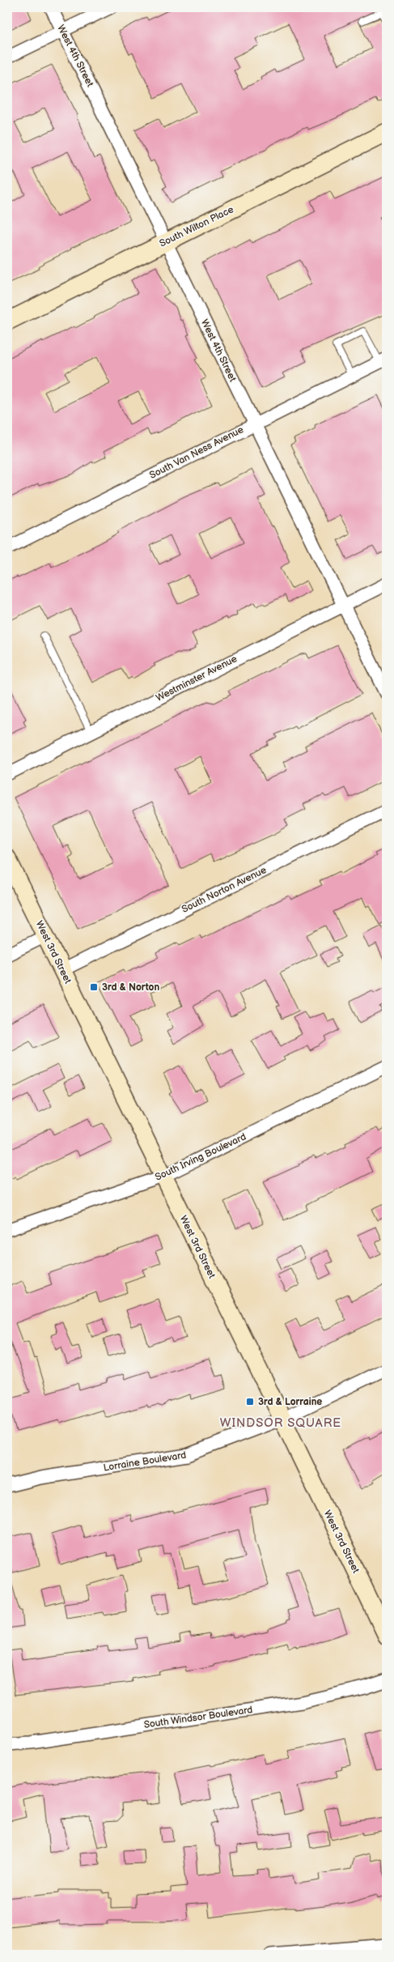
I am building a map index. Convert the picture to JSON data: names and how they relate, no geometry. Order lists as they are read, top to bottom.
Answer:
{
  "streets": {
    "main road": ["South Wilton Place", "West 3rd Street"],
    "street": [
      "West 4th Street",
      "South Van Ness Avenue",
      "Westminster Avenue",
      "South Norton Avenue",
      "South Irving Boulevard",
      "Lorraine Boulevard",
      "South Windsor Boulevard"
    ]
  },
  "crossings": [
    ["West 4th Street", "South Wilton Place"],
    ["West 4th Street", "South Van Ness Avenue"],
    ["West 4th Street", "Westminster Avenue"],
    ["South Norton Avenue", "West 3rd Street"],
    ["West 3rd Street", "South Irving Boulevard"],
    ["West 3rd Street", "Lorraine Boulevard"]
  ],
  "districts": ["WINDSOR SQUARE"],
  "places": {
    "transit": ["3rd & Norton", "3rd & Lorraine"]
  }
}
